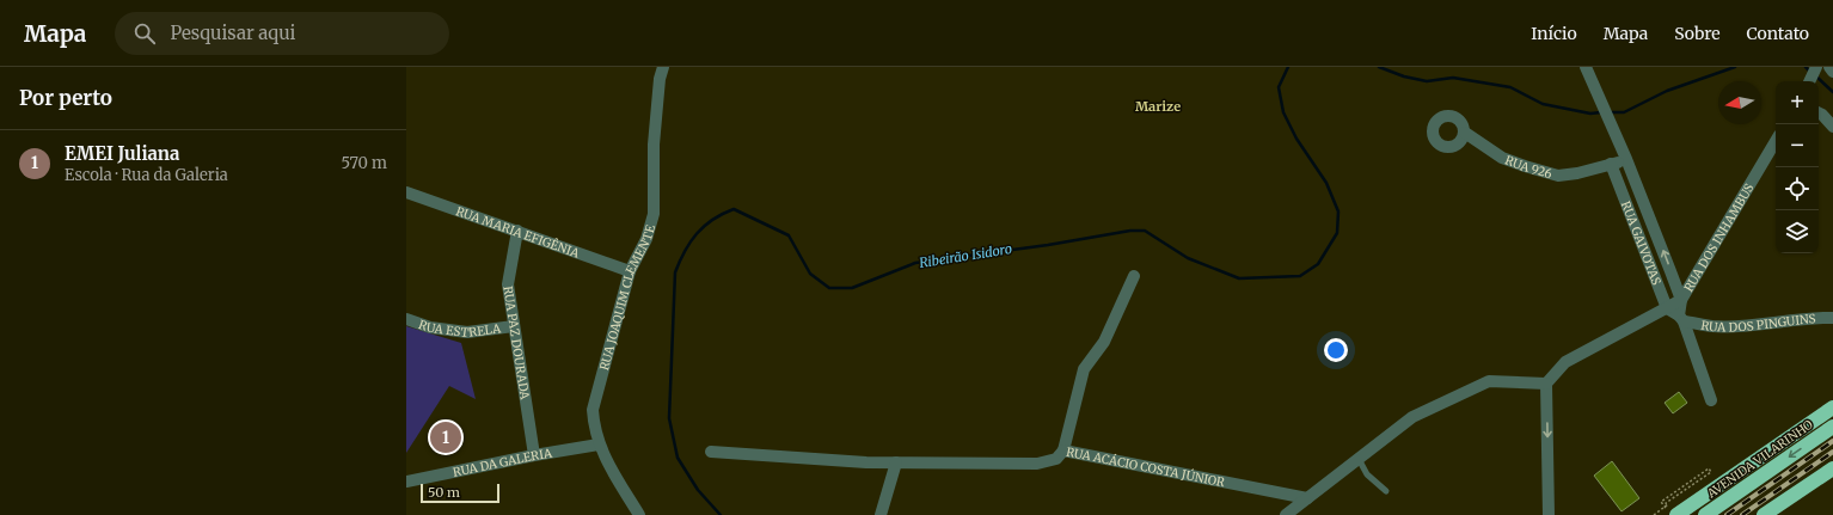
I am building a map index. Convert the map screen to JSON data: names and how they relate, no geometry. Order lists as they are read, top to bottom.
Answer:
{
  "streets": {
    "highway": ["AVENIDA VILARINHO"],
    "street": [
      "RUA 926",
      "RUA MARIA EFIGÊNIA",
      "RUA DOS INHAMBUS",
      "RUA GAIVOTAS",
      "RUA JOAQUIM CLEMENTE",
      "RUA DOS PINGUINS",
      "RUA ESTRELA",
      "RUA PAZ DOURADA",
      "RUA DA GALERIA",
      "RUA ACÁCIO COSTA JÚNIOR"
    ]
  },
  "crossings": [
    ["RUA 926", "RUA GAIVOTAS"],
    ["RUA MARIA EFIGÊNIA", "RUA JOAQUIM CLEMENTE"],
    ["RUA MARIA EFIGÊNIA", "RUA PAZ DOURADA"],
    ["RUA DOS INHAMBUS", "RUA GAIVOTAS"],
    ["RUA JOAQUIM CLEMENTE", "RUA DA GALERIA"],
    ["RUA ESTRELA", "RUA PAZ DOURADA"],
    ["RUA PAZ DOURADA", "RUA DA GALERIA"]
  ],
  "districts": ["Marize"],
  "water": ["Ribeirão Isidoro"],
  "scale_bar": "50 m",
  "north": "left",
  "page": {
    "header": "Mapa",
    "search": "Pesquisar aqui",
    "nav": [
      "Início",
      "Mapa",
      "Sobre",
      "Contato"
    ],
    "heading": "Por perto",
    "map_buttons": ["+", "−"],
    "list": [
      {
        "mark": "1",
        "name": "EMEI Juliana",
        "note": "Escola · Rua da Galeria",
        "value": "570 m"
      }
    ],
    "pins": "1",
    "scale": "50 m"
  }
}
